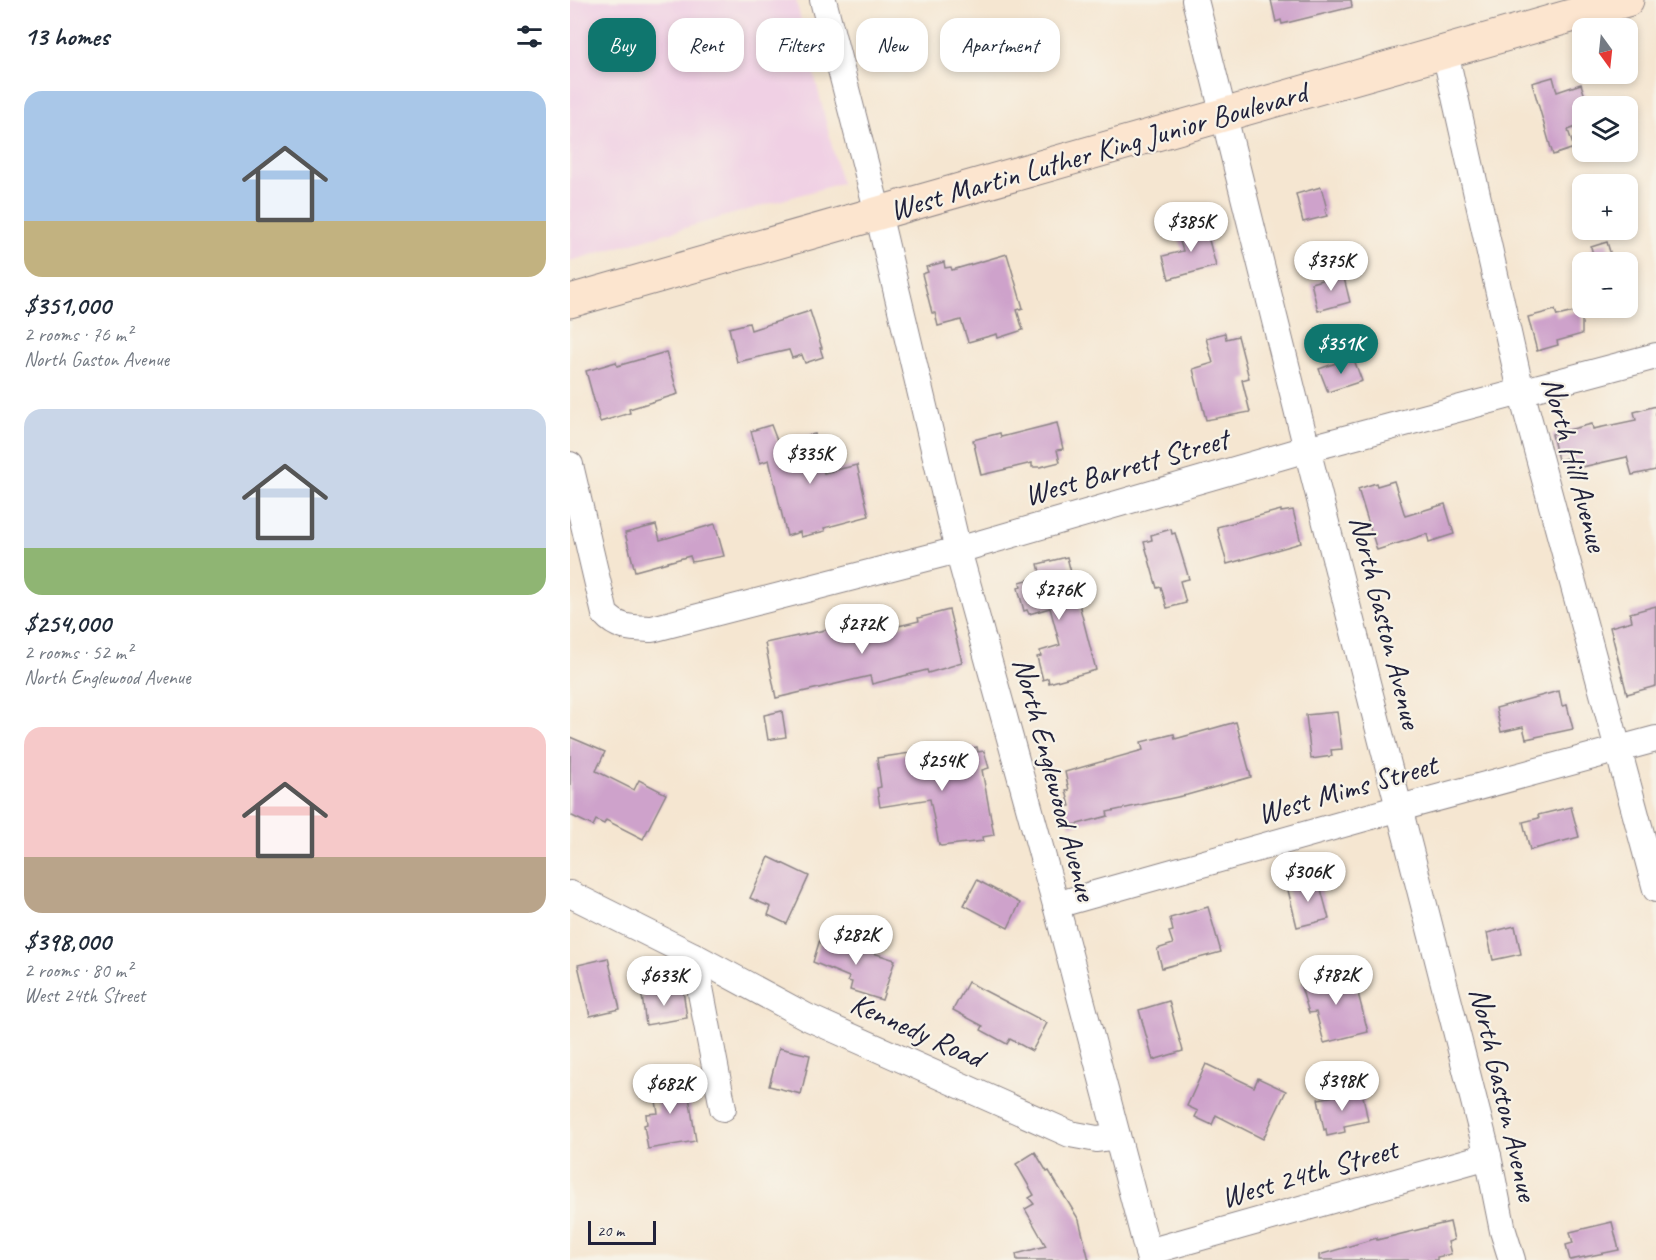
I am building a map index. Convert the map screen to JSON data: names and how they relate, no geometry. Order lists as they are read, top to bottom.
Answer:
{
  "streets": {
    "main road": ["West Martin Luther King Junior Boulevard"],
    "street": [
      "North Hill Avenue",
      "West Barrett Street",
      "North Gaston Avenue",
      "North Englewood Avenue",
      "West Mims Street",
      "Kennedy Road",
      "West 24th Street"
    ]
  },
  "crossings": [
    ["West Martin Luther King Junior Boulevard", "North Hill Avenue"],
    ["West Martin Luther King Junior Boulevard", "North Gaston Avenue"],
    ["West Martin Luther King Junior Boulevard", "North Englewood Avenue"],
    ["North Hill Avenue", "West Barrett Street"],
    ["North Hill Avenue", "West Mims Street"],
    ["West Barrett Street", "North Gaston Avenue"],
    ["West Barrett Street", "North Englewood Avenue"],
    ["North Gaston Avenue", "West Mims Street"],
    ["North Gaston Avenue", "West 24th Street"],
    ["North Englewood Avenue", "West Mims Street"],
    ["North Englewood Avenue", "Kennedy Road"],
    ["North Englewood Avenue", "West 24th Street"]
  ],
  "scale_bar": "20 m",
  "north": "bottom",
  "page": {
    "heading": "13 homes",
    "map_buttons": ["+", "−"],
    "chip": [
      "Buy",
      "Rent",
      "Filters",
      "New",
      "Apartment"
    ],
    "list": [
      {
        "name": "$351,000",
        "note": "2 rooms · 76 m² · North Gaston Avenue"
      },
      {
        "name": "$254,000",
        "note": "2 rooms · 52 m² · North Englewood Avenue"
      },
      {
        "name": "$398,000",
        "note": "2 rooms · 80 m² · West 24th Street"
      }
    ],
    "price": [
      "$385K",
      "$375K",
      "$351K",
      "$335K",
      "$276K",
      "$272K",
      "$254K",
      "$306K",
      "$282K",
      "$782K",
      "$633K",
      "$398K",
      "$682K"
    ],
    "scale": "20 m"
  }
}
